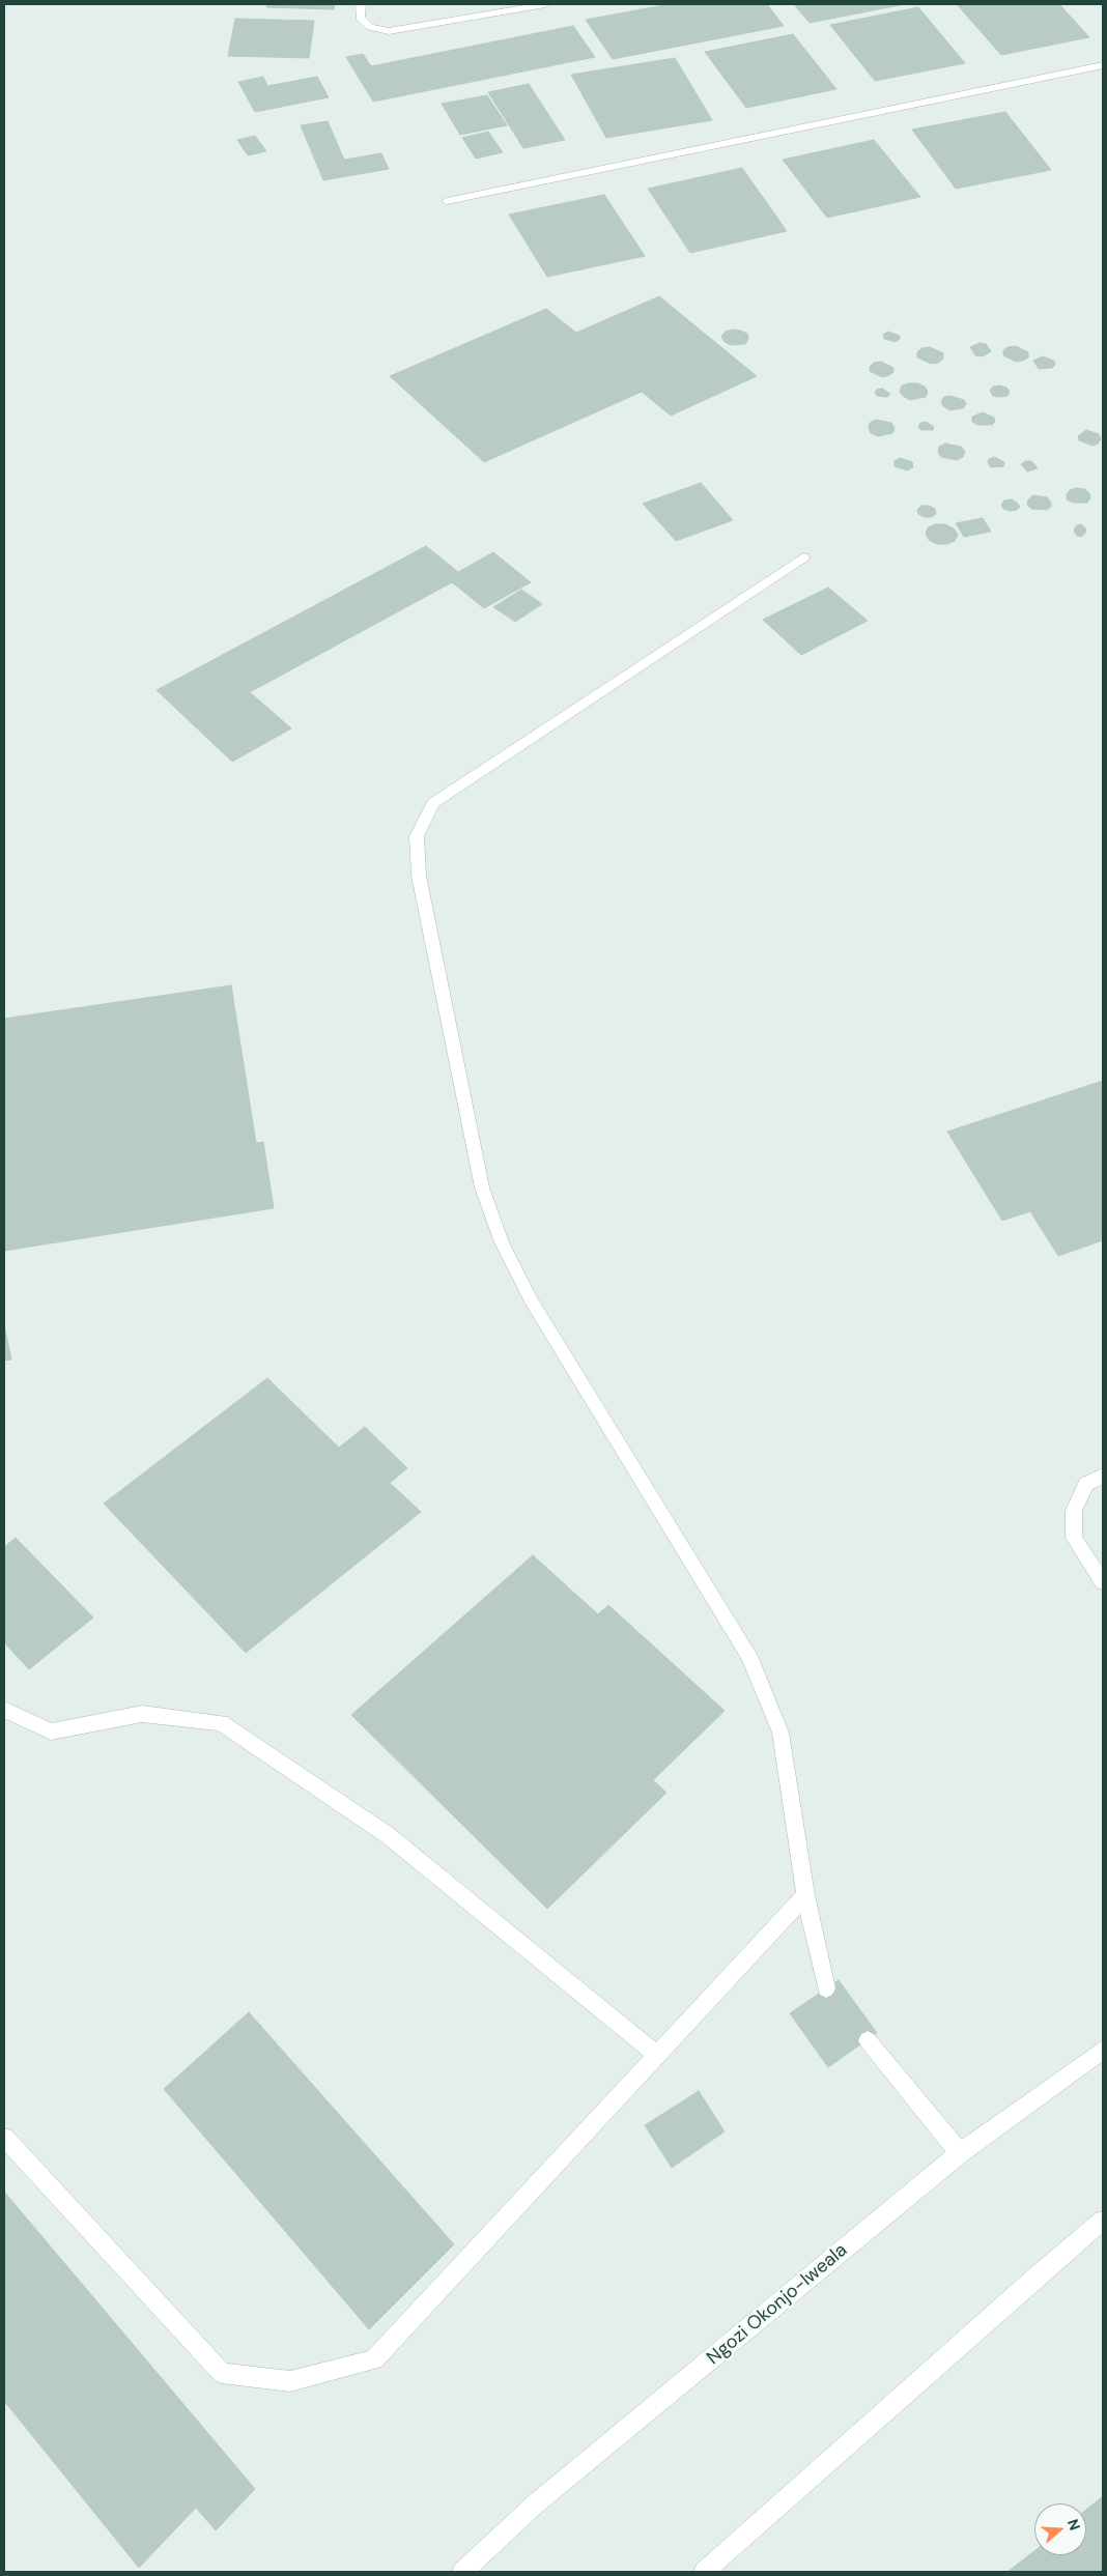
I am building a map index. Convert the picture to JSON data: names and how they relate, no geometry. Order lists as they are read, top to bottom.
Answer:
{
  "streets": {
    "street": ["Ngozi Okonjo-Iweala"]
  },
  "north": "right"
}
